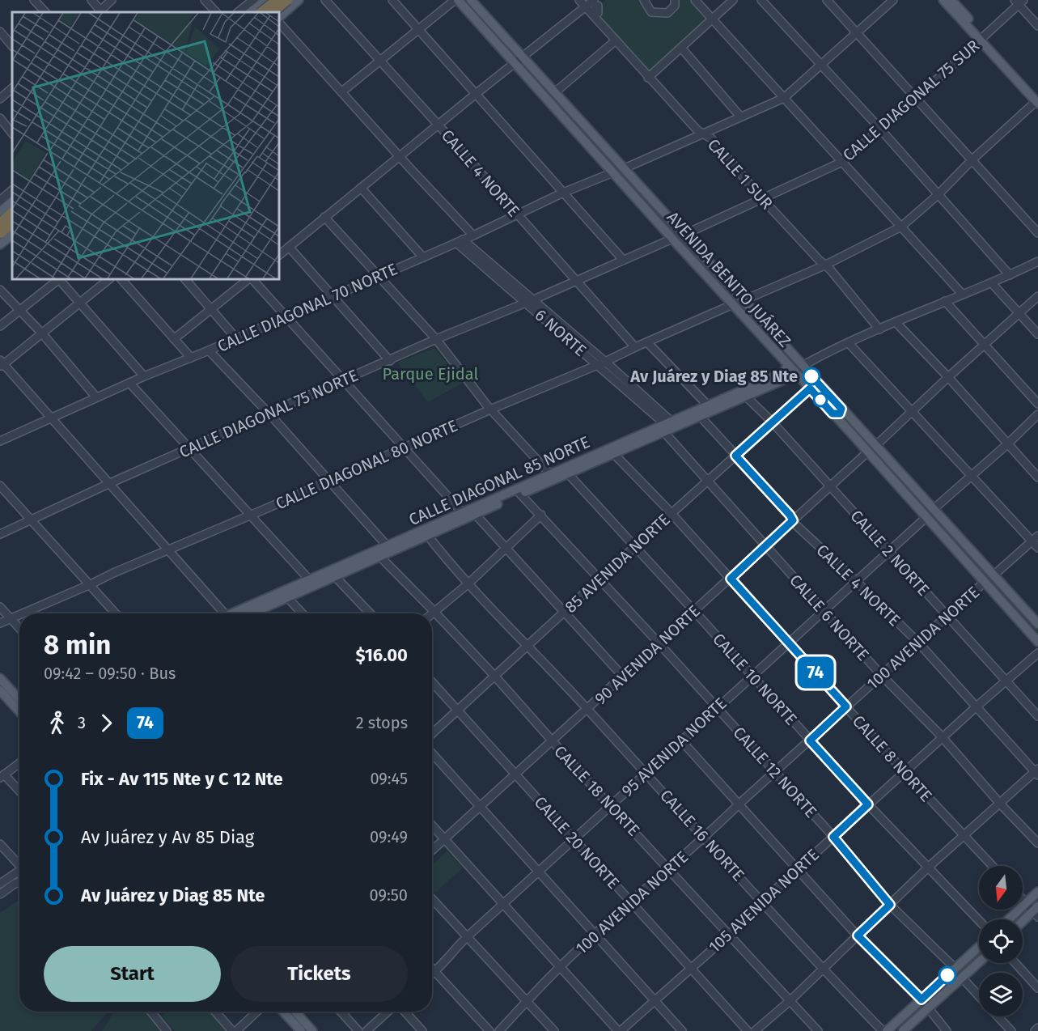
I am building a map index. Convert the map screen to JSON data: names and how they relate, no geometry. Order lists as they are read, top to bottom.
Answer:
{
  "streets": {
    "main road": ["AVENIDA BENITO JUÁREZ", "CALLE DIAGONAL 85 NORTE"],
    "street": [
      "CALLE DIAGONAL 75 SUR",
      "CALLE 4 NORTE",
      "CALLE 1 SUR",
      "CALLE DIAGONAL 70 NORTE",
      "6 NORTE",
      "CALLE DIAGONAL 75 NORTE",
      "CALLE DIAGONAL 80 NORTE",
      "CALLE 2 NORTE",
      "85 AVENIDA NORTE",
      "CALLE 6 NORTE",
      "100 AVENIDA NORTE",
      "90 AVENIDA NORTE",
      "CALLE 10 NORTE",
      "95 AVENIDA NORTE",
      "CALLE 8 NORTE",
      "CALLE 12 NORTE",
      "CALLE 18 NORTE",
      "CALLE 16 NORTE",
      "CALLE 20 NORTE",
      "105 AVENIDA NORTE"
    ]
  },
  "crossings": [
    ["CALLE DIAGONAL 75 SUR", "CALLE 1 SUR"],
    ["CALLE DIAGONAL 75 SUR", "AVENIDA BENITO JUÁREZ"],
    ["CALLE 4 NORTE", "CALLE DIAGONAL 70 NORTE"],
    ["CALLE 4 NORTE", "CALLE DIAGONAL 75 NORTE"],
    ["CALLE 4 NORTE", "CALLE DIAGONAL 80 NORTE"],
    ["CALLE 4 NORTE", "CALLE DIAGONAL 85 NORTE"],
    ["CALLE 4 NORTE", "85 AVENIDA NORTE"],
    ["CALLE 4 NORTE", "100 AVENIDA NORTE"],
    ["CALLE 4 NORTE", "90 AVENIDA NORTE"],
    ["CALLE 4 NORTE", "95 AVENIDA NORTE"],
    ["CALLE 4 NORTE", "105 AVENIDA NORTE"],
    ["AVENIDA BENITO JUÁREZ", "CALLE DIAGONAL 70 NORTE"],
    ["AVENIDA BENITO JUÁREZ", "CALLE DIAGONAL 75 NORTE"],
    ["AVENIDA BENITO JUÁREZ", "CALLE DIAGONAL 80 NORTE"],
    ["AVENIDA BENITO JUÁREZ", "CALLE DIAGONAL 85 NORTE"],
    ["AVENIDA BENITO JUÁREZ", "85 AVENIDA NORTE"],
    ["AVENIDA BENITO JUÁREZ", "100 AVENIDA NORTE"],
    ["AVENIDA BENITO JUÁREZ", "90 AVENIDA NORTE"],
    ["AVENIDA BENITO JUÁREZ", "95 AVENIDA NORTE"],
    ["CALLE DIAGONAL 70 NORTE", "6 NORTE"],
    ["6 NORTE", "CALLE DIAGONAL 75 NORTE"],
    ["6 NORTE", "CALLE DIAGONAL 80 NORTE"],
    ["6 NORTE", "CALLE DIAGONAL 85 NORTE"],
    ["6 NORTE", "CALLE 6 NORTE"],
    ["CALLE DIAGONAL 85 NORTE", "CALLE 2 NORTE"],
    ["CALLE DIAGONAL 85 NORTE", "CALLE 6 NORTE"],
    ["CALLE DIAGONAL 85 NORTE", "CALLE 10 NORTE"],
    ["CALLE DIAGONAL 85 NORTE", "CALLE 8 NORTE"],
    ["CALLE DIAGONAL 85 NORTE", "CALLE 12 NORTE"],
    ["CALLE DIAGONAL 85 NORTE", "CALLE 18 NORTE"],
    ["CALLE DIAGONAL 85 NORTE", "CALLE 16 NORTE"],
    ["CALLE 2 NORTE", "85 AVENIDA NORTE"],
    ["CALLE 2 NORTE", "100 AVENIDA NORTE"],
    ["CALLE 2 NORTE", "90 AVENIDA NORTE"],
    ["CALLE 2 NORTE", "95 AVENIDA NORTE"],
    ["CALLE 2 NORTE", "105 AVENIDA NORTE"],
    ["85 AVENIDA NORTE", "CALLE 6 NORTE"],
    ["85 AVENIDA NORTE", "CALLE 10 NORTE"],
    ["85 AVENIDA NORTE", "CALLE 8 NORTE"],
    ["85 AVENIDA NORTE", "CALLE 12 NORTE"],
    ["85 AVENIDA NORTE", "CALLE 18 NORTE"],
    ["85 AVENIDA NORTE", "CALLE 16 NORTE"],
    ["85 AVENIDA NORTE", "CALLE 20 NORTE"],
    ["CALLE 6 NORTE", "100 AVENIDA NORTE"],
    ["CALLE 6 NORTE", "90 AVENIDA NORTE"],
    ["CALLE 6 NORTE", "95 AVENIDA NORTE"],
    ["CALLE 6 NORTE", "105 AVENIDA NORTE"],
    ["100 AVENIDA NORTE", "CALLE 10 NORTE"],
    ["100 AVENIDA NORTE", "CALLE 8 NORTE"],
    ["100 AVENIDA NORTE", "CALLE 12 NORTE"],
    ["100 AVENIDA NORTE", "CALLE 18 NORTE"],
    ["100 AVENIDA NORTE", "CALLE 16 NORTE"],
    ["100 AVENIDA NORTE", "CALLE 20 NORTE"],
    ["90 AVENIDA NORTE", "CALLE 10 NORTE"],
    ["90 AVENIDA NORTE", "CALLE 8 NORTE"],
    ["90 AVENIDA NORTE", "CALLE 12 NORTE"],
    ["90 AVENIDA NORTE", "CALLE 18 NORTE"],
    ["90 AVENIDA NORTE", "CALLE 16 NORTE"],
    ["90 AVENIDA NORTE", "CALLE 20 NORTE"],
    ["CALLE 10 NORTE", "95 AVENIDA NORTE"],
    ["CALLE 10 NORTE", "105 AVENIDA NORTE"],
    ["95 AVENIDA NORTE", "CALLE 8 NORTE"],
    ["95 AVENIDA NORTE", "CALLE 12 NORTE"],
    ["95 AVENIDA NORTE", "CALLE 18 NORTE"],
    ["95 AVENIDA NORTE", "CALLE 16 NORTE"],
    ["95 AVENIDA NORTE", "CALLE 20 NORTE"],
    ["CALLE 8 NORTE", "105 AVENIDA NORTE"],
    ["CALLE 12 NORTE", "105 AVENIDA NORTE"],
    ["CALLE 18 NORTE", "105 AVENIDA NORTE"],
    ["CALLE 16 NORTE", "105 AVENIDA NORTE"],
    ["CALLE 20 NORTE", "105 AVENIDA NORTE"]
  ],
  "parks": ["Parque Ejidal"],
  "places": ["Av Juárez y Diag 85 Nte"],
  "lines": ["bus line 74"],
  "north": "bottom",
  "page": {
    "on_map": "74",
    "heading": ["8 min", "09:42 – 09:50 · Bus", "$16.00"],
    "legs": ["3", "74", "2 stops"],
    "list": [
      {
        "name": "Fix - Av 115 Nte y C 12 Nte",
        "value": "09:45"
      },
      {
        "name": "Av Juárez y Av 85 Diag",
        "value": "09:49"
      },
      {
        "name": "Av Juárez y Diag 85 Nte",
        "value": "09:50"
      }
    ],
    "buttons": ["Start", "Tickets"]
  }
}
